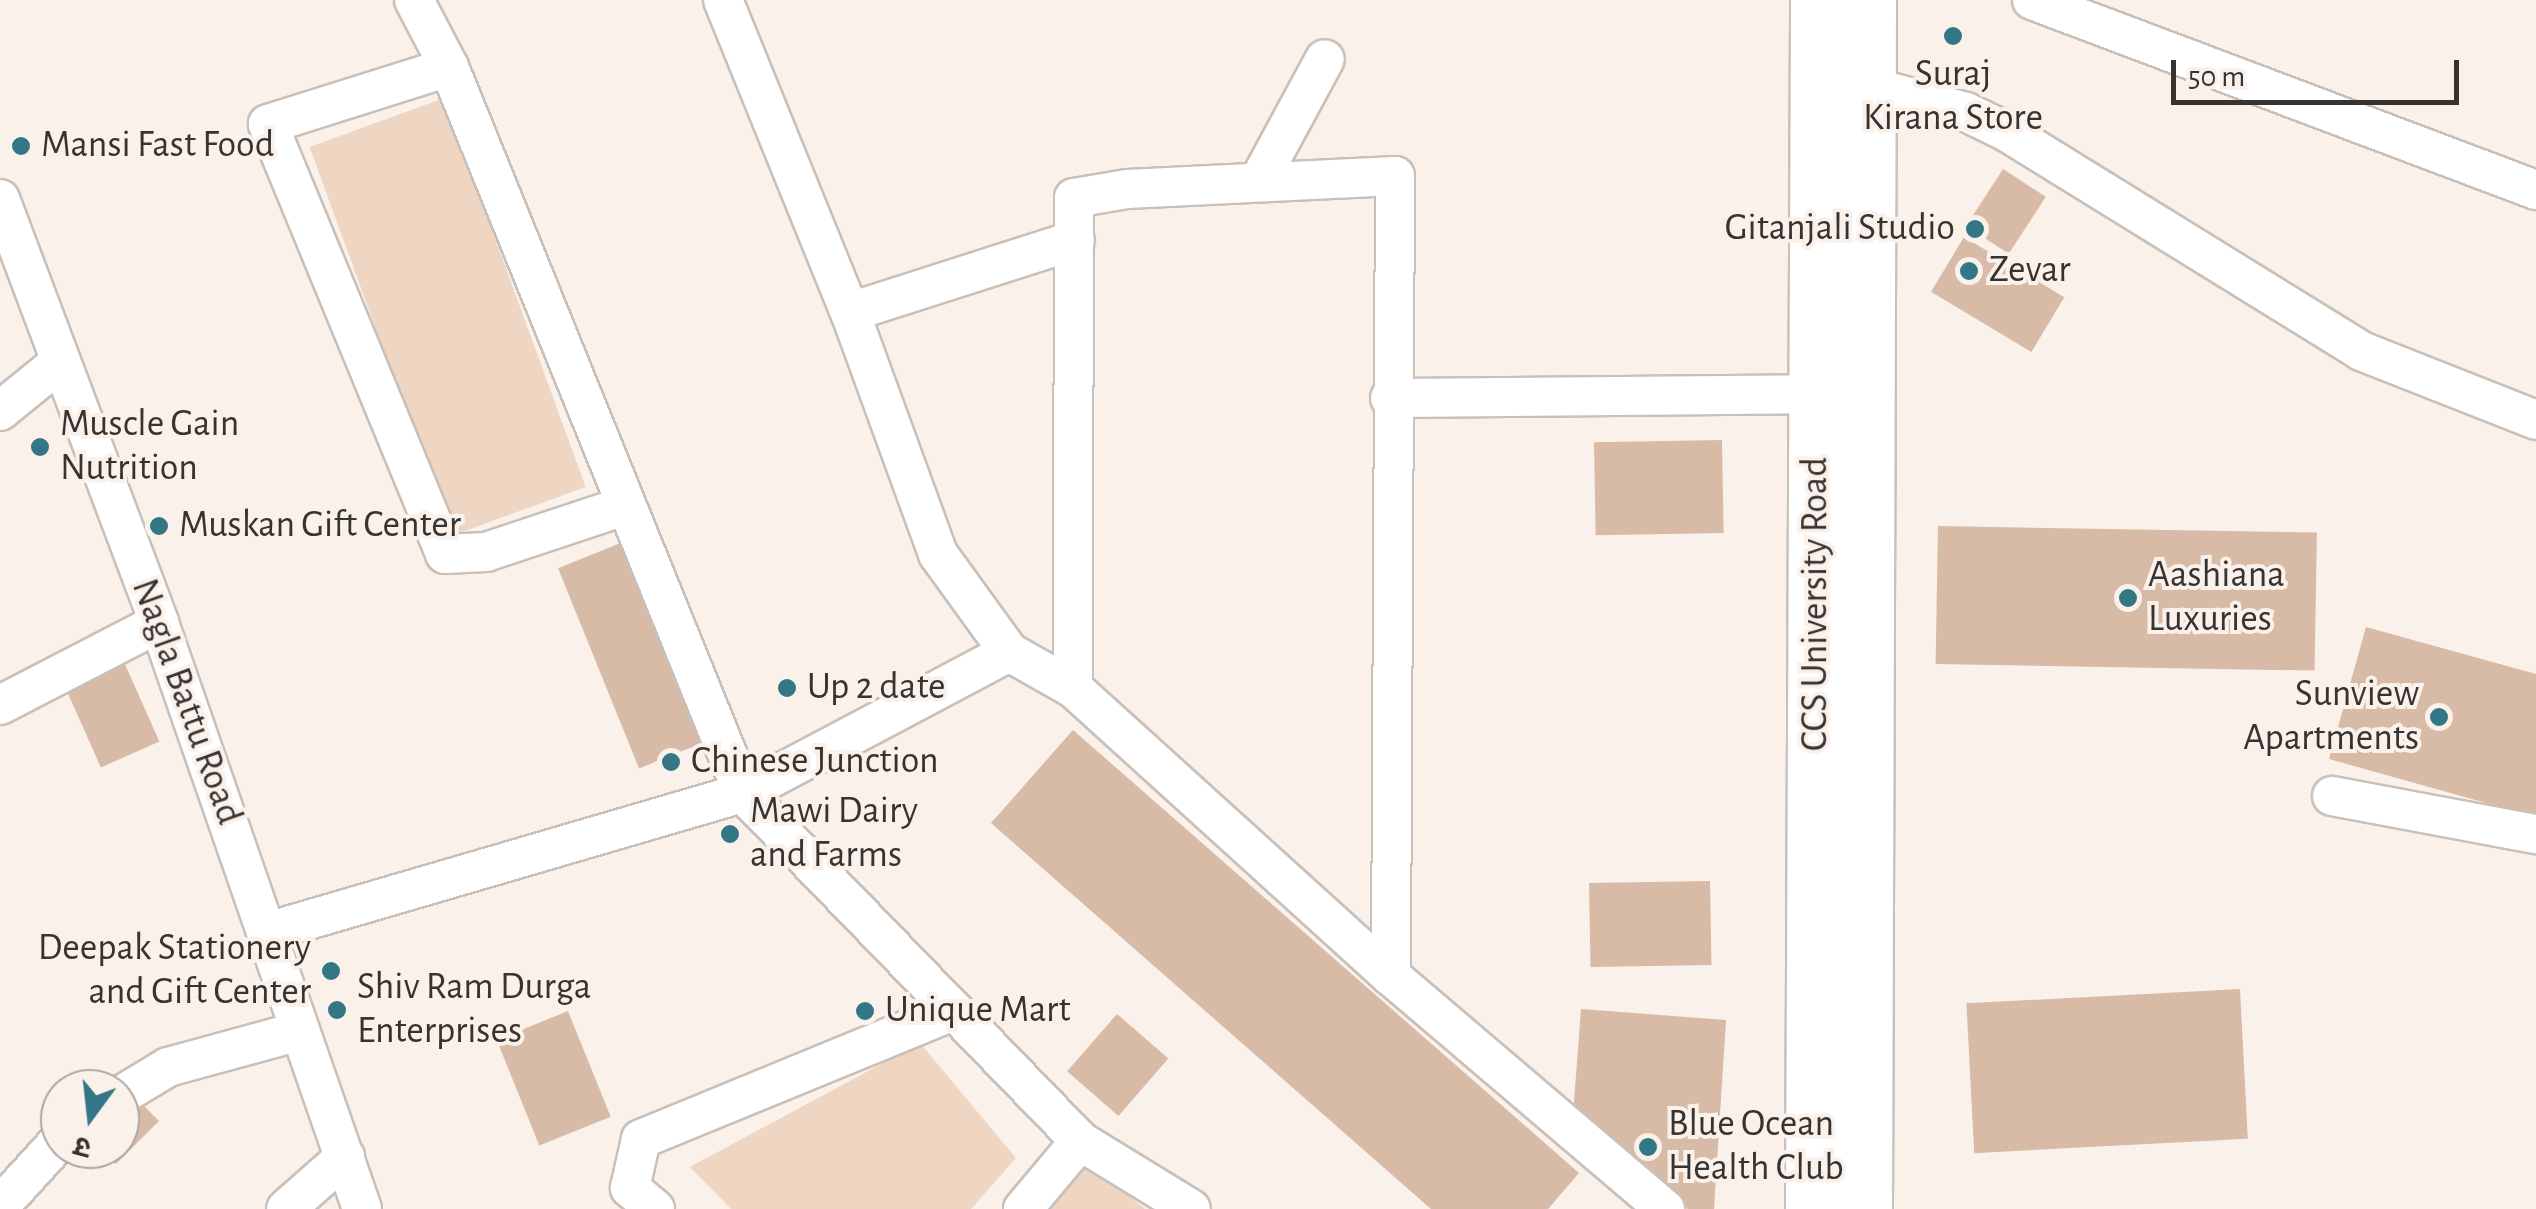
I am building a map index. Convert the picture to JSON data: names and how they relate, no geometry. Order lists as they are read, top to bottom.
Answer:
{
  "streets": {
    "highway": ["CCS University Road"],
    "street": ["Nagla Battu Road"]
  },
  "places": [
    "Suraj Kirana Store",
    "Mansi Fast Food",
    "Gitanjali Studio",
    "Zevar",
    "Muscle Gain Nutrition",
    "Muskan Gift Center",
    "Aashiana Luxuries",
    "Up 2 date",
    "Sunview Apartments",
    "Chinese Junction",
    "Mawi Dairy and Farms",
    "Deepak Stationery and Gift Center",
    "Shiv Ram Durga Enterprises",
    "Unique Mart",
    "Blue Ocean Health Club"
  ],
  "scale_bar": "50 m",
  "north": "bottom"
}
